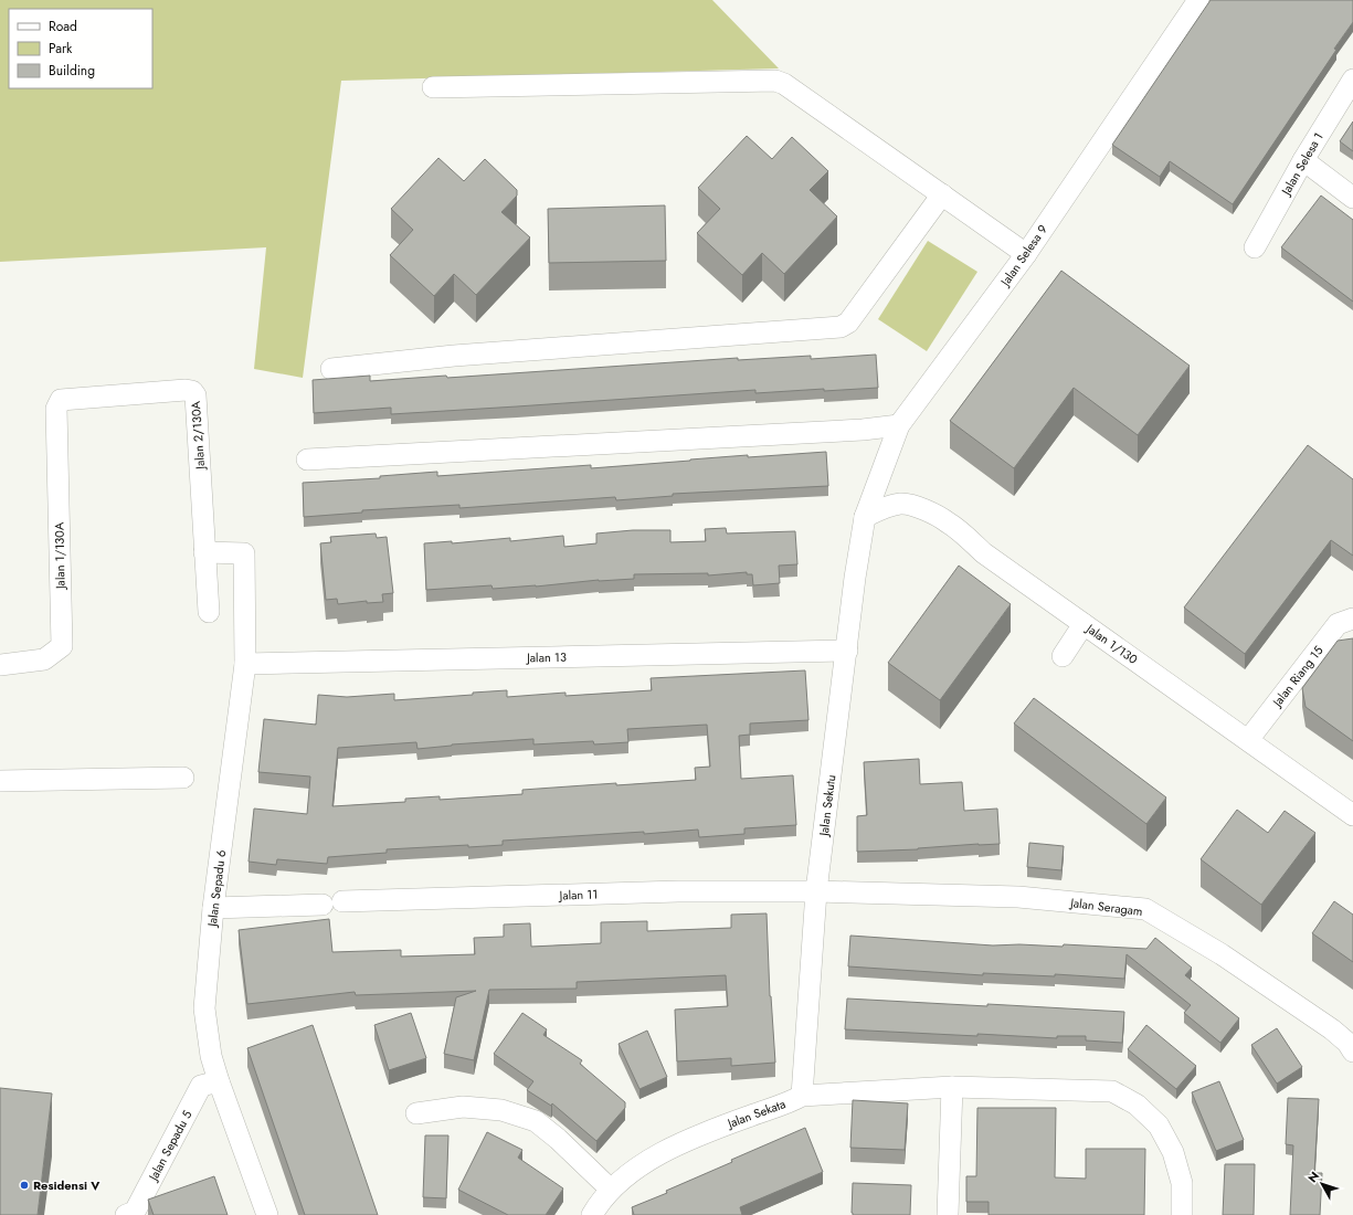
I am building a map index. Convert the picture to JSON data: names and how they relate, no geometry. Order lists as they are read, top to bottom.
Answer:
{
  "streets": {
    "street": [
      "Jalan Selesa 1",
      "Jalan Selesa 9",
      "Jalan 2/130A",
      "Jalan 1/130A",
      "Jalan 1/130",
      "Jalan 13",
      "Jalan Riang 15",
      "Jalan Sekutu",
      "Jalan Sepadu 6",
      "Jalan 11",
      "Jalan Seragam",
      "Jalan Sekata",
      "Jalan Sepadu 5"
    ]
  },
  "crossings": [
    ["Jalan Selesa 9", "Jalan 1/130"],
    ["Jalan Selesa 9", "Jalan Sekutu"],
    ["Jalan 2/130A", "Jalan 1/130A"],
    ["Jalan 2/130A", "Jalan Sepadu 6"],
    ["Jalan 1/130", "Jalan Riang 15"],
    ["Jalan 1/130", "Jalan Sekutu"],
    ["Jalan 13", "Jalan Sekutu"],
    ["Jalan 13", "Jalan Sepadu 6"],
    ["Jalan Sekutu", "Jalan 11"],
    ["Jalan Sekutu", "Jalan Seragam"],
    ["Jalan Sekutu", "Jalan Sekata"],
    ["Jalan Sepadu 6", "Jalan 11"],
    ["Jalan Sepadu 6", "Jalan Sepadu 5"],
    ["Jalan 11", "Jalan Seragam"]
  ],
  "places": ["Residensi V"],
  "legend": ["Road", "Park", "Building"],
  "north": "top left"
}
